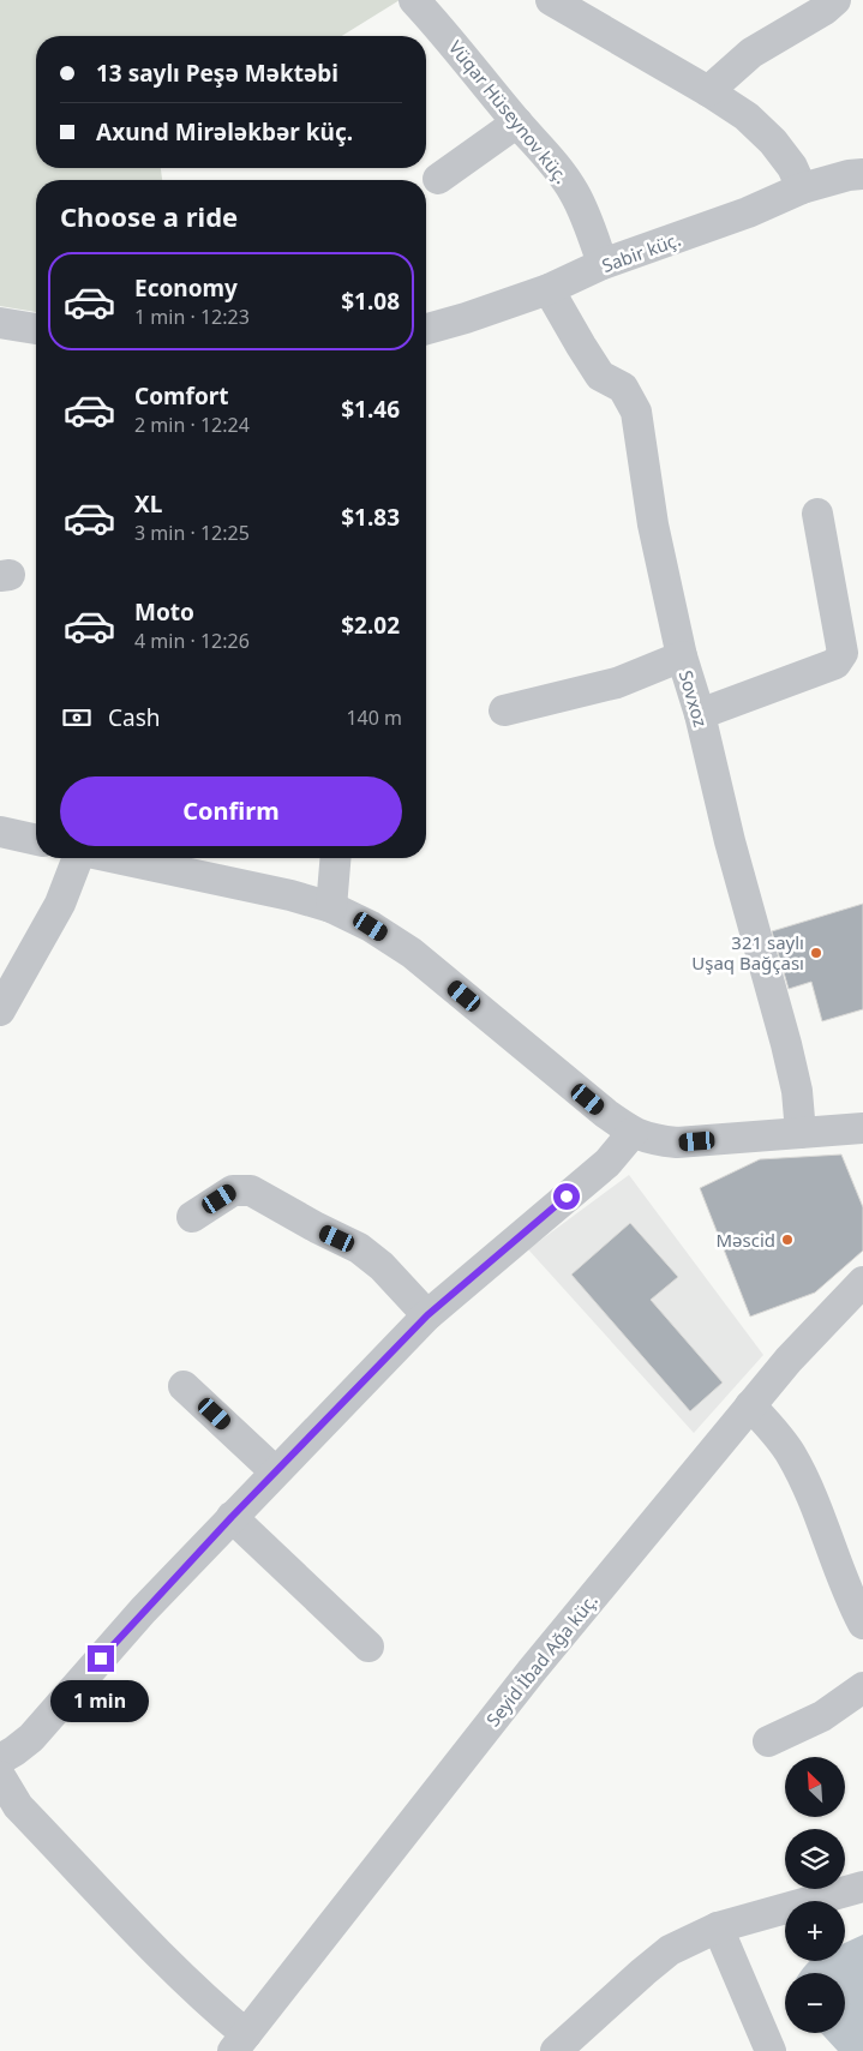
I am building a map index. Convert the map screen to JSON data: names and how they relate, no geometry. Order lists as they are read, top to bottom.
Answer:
{
  "streets": {
    "street": [
      "Vüqar Hüseynov küç.",
      "Sabir küç.",
      "Sovxoz",
      "Seyid İbad Ağa küç."
    ]
  },
  "crossings": [
    ["Vüqar Hüseynov küç.", "Sabir küç."],
    ["Sabir küç.", "Sovxoz"]
  ],
  "places": ["321 saylı Uşaq Bağçası", "Məscid"],
  "north": "top left",
  "page": {
    "banner": ["13 saylı Peşə Məktəbi", "Axund Mirələkbər küç."],
    "heading": "Choose a ride",
    "list": [
      {
        "name": "Economy",
        "note": "1 min · 12:23",
        "value": "$1.08"
      },
      {
        "name": "Comfort",
        "note": "2 min · 12:24",
        "value": "$1.46"
      },
      {
        "name": "XL",
        "note": "3 min · 12:25",
        "value": "$1.83"
      },
      {
        "name": "Moto",
        "note": "4 min · 12:26",
        "value": "$2.02"
      }
    ],
    "pay": ["Cash", "140 m"],
    "buttons": "Confirm",
    "bubble": "1 min",
    "map_buttons": ["+", "−"]
  }
}
